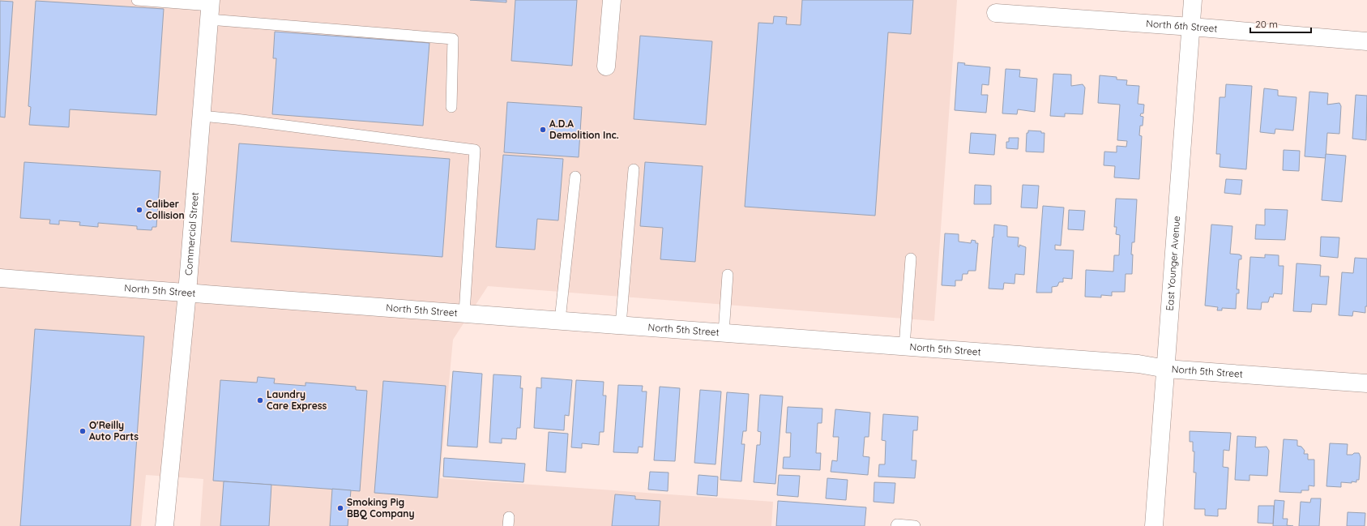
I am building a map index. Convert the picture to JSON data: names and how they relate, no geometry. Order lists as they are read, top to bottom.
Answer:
{
  "streets": {
    "street": [
      "North 6th Street",
      "Commercial Street",
      "East Younger Avenue",
      "North 5th Street"
    ]
  },
  "crossings": [
    ["North 6th Street", "East Younger Avenue"],
    ["Commercial Street", "North 5th Street"],
    ["East Younger Avenue", "North 5th Street"]
  ],
  "places": [
    "A.D.A Demolition Inc.",
    "Caliber Collision",
    "Laundry Care Express",
    "O'Reilly Auto Parts",
    "Smoking Pig BBQ Company"
  ],
  "scale_bar": "20 m"
}
